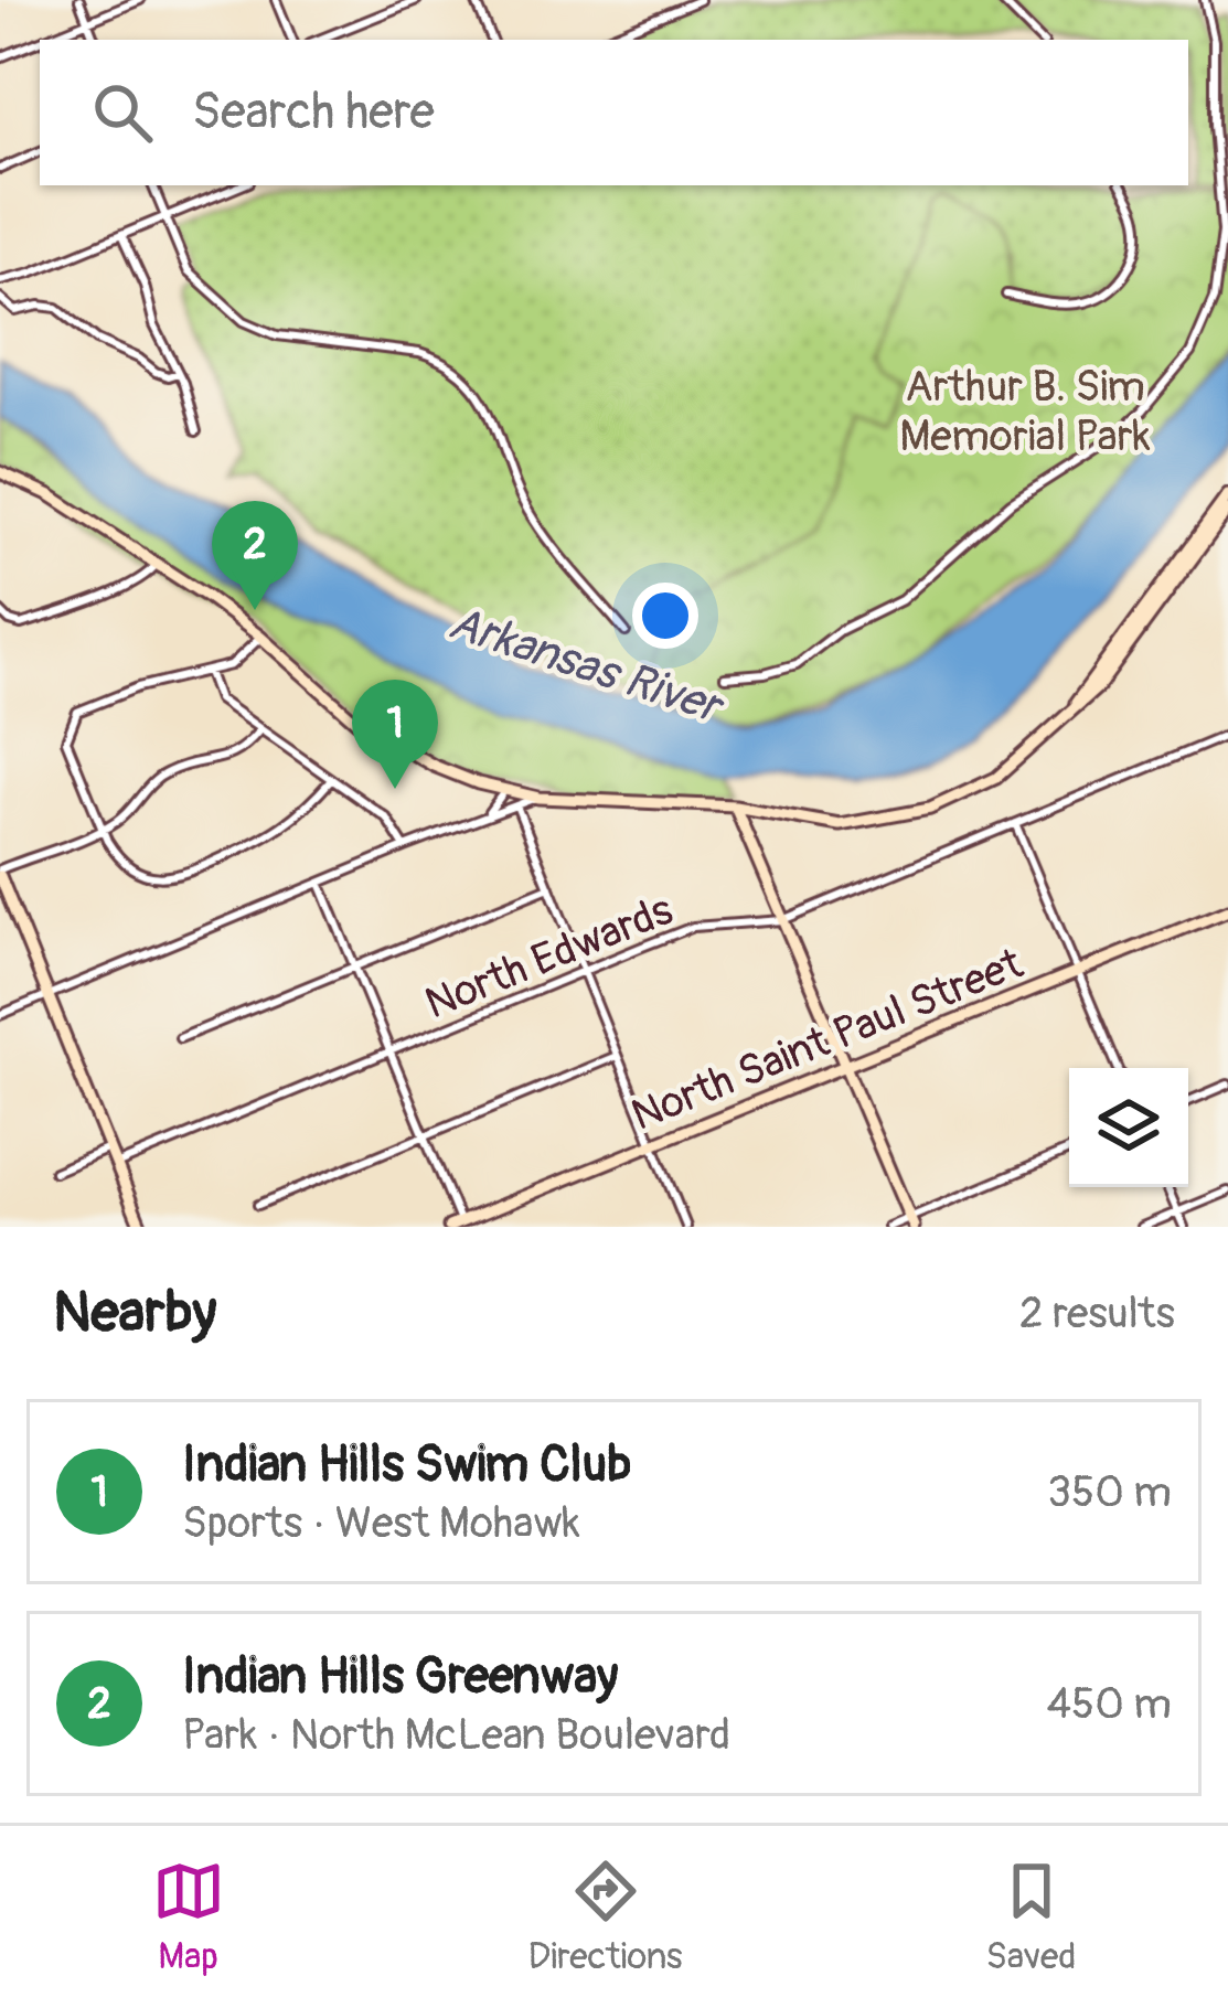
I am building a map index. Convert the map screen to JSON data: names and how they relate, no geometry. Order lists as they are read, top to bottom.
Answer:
{
  "streets": {
    "main road": ["North Saint Paul Street"],
    "street": ["North Edwards"]
  },
  "water": ["Arkansas River"],
  "parks": ["Arthur B. Sim Memorial Park"],
  "page": {
    "search": "Search here",
    "pins": ["2", "1"],
    "heading": ["Nearby", "2 results"],
    "list": [
      {
        "mark": "1",
        "name": "Indian Hills Swim Club",
        "note": "Sports · West Mohawk",
        "value": "350 m"
      },
      {
        "mark": "2",
        "name": "Indian Hills Greenway",
        "note": "Park · North McLean Boulevard",
        "value": "450 m"
      }
    ],
    "nav": ["Map", "Directions", "Saved"]
  }
}
